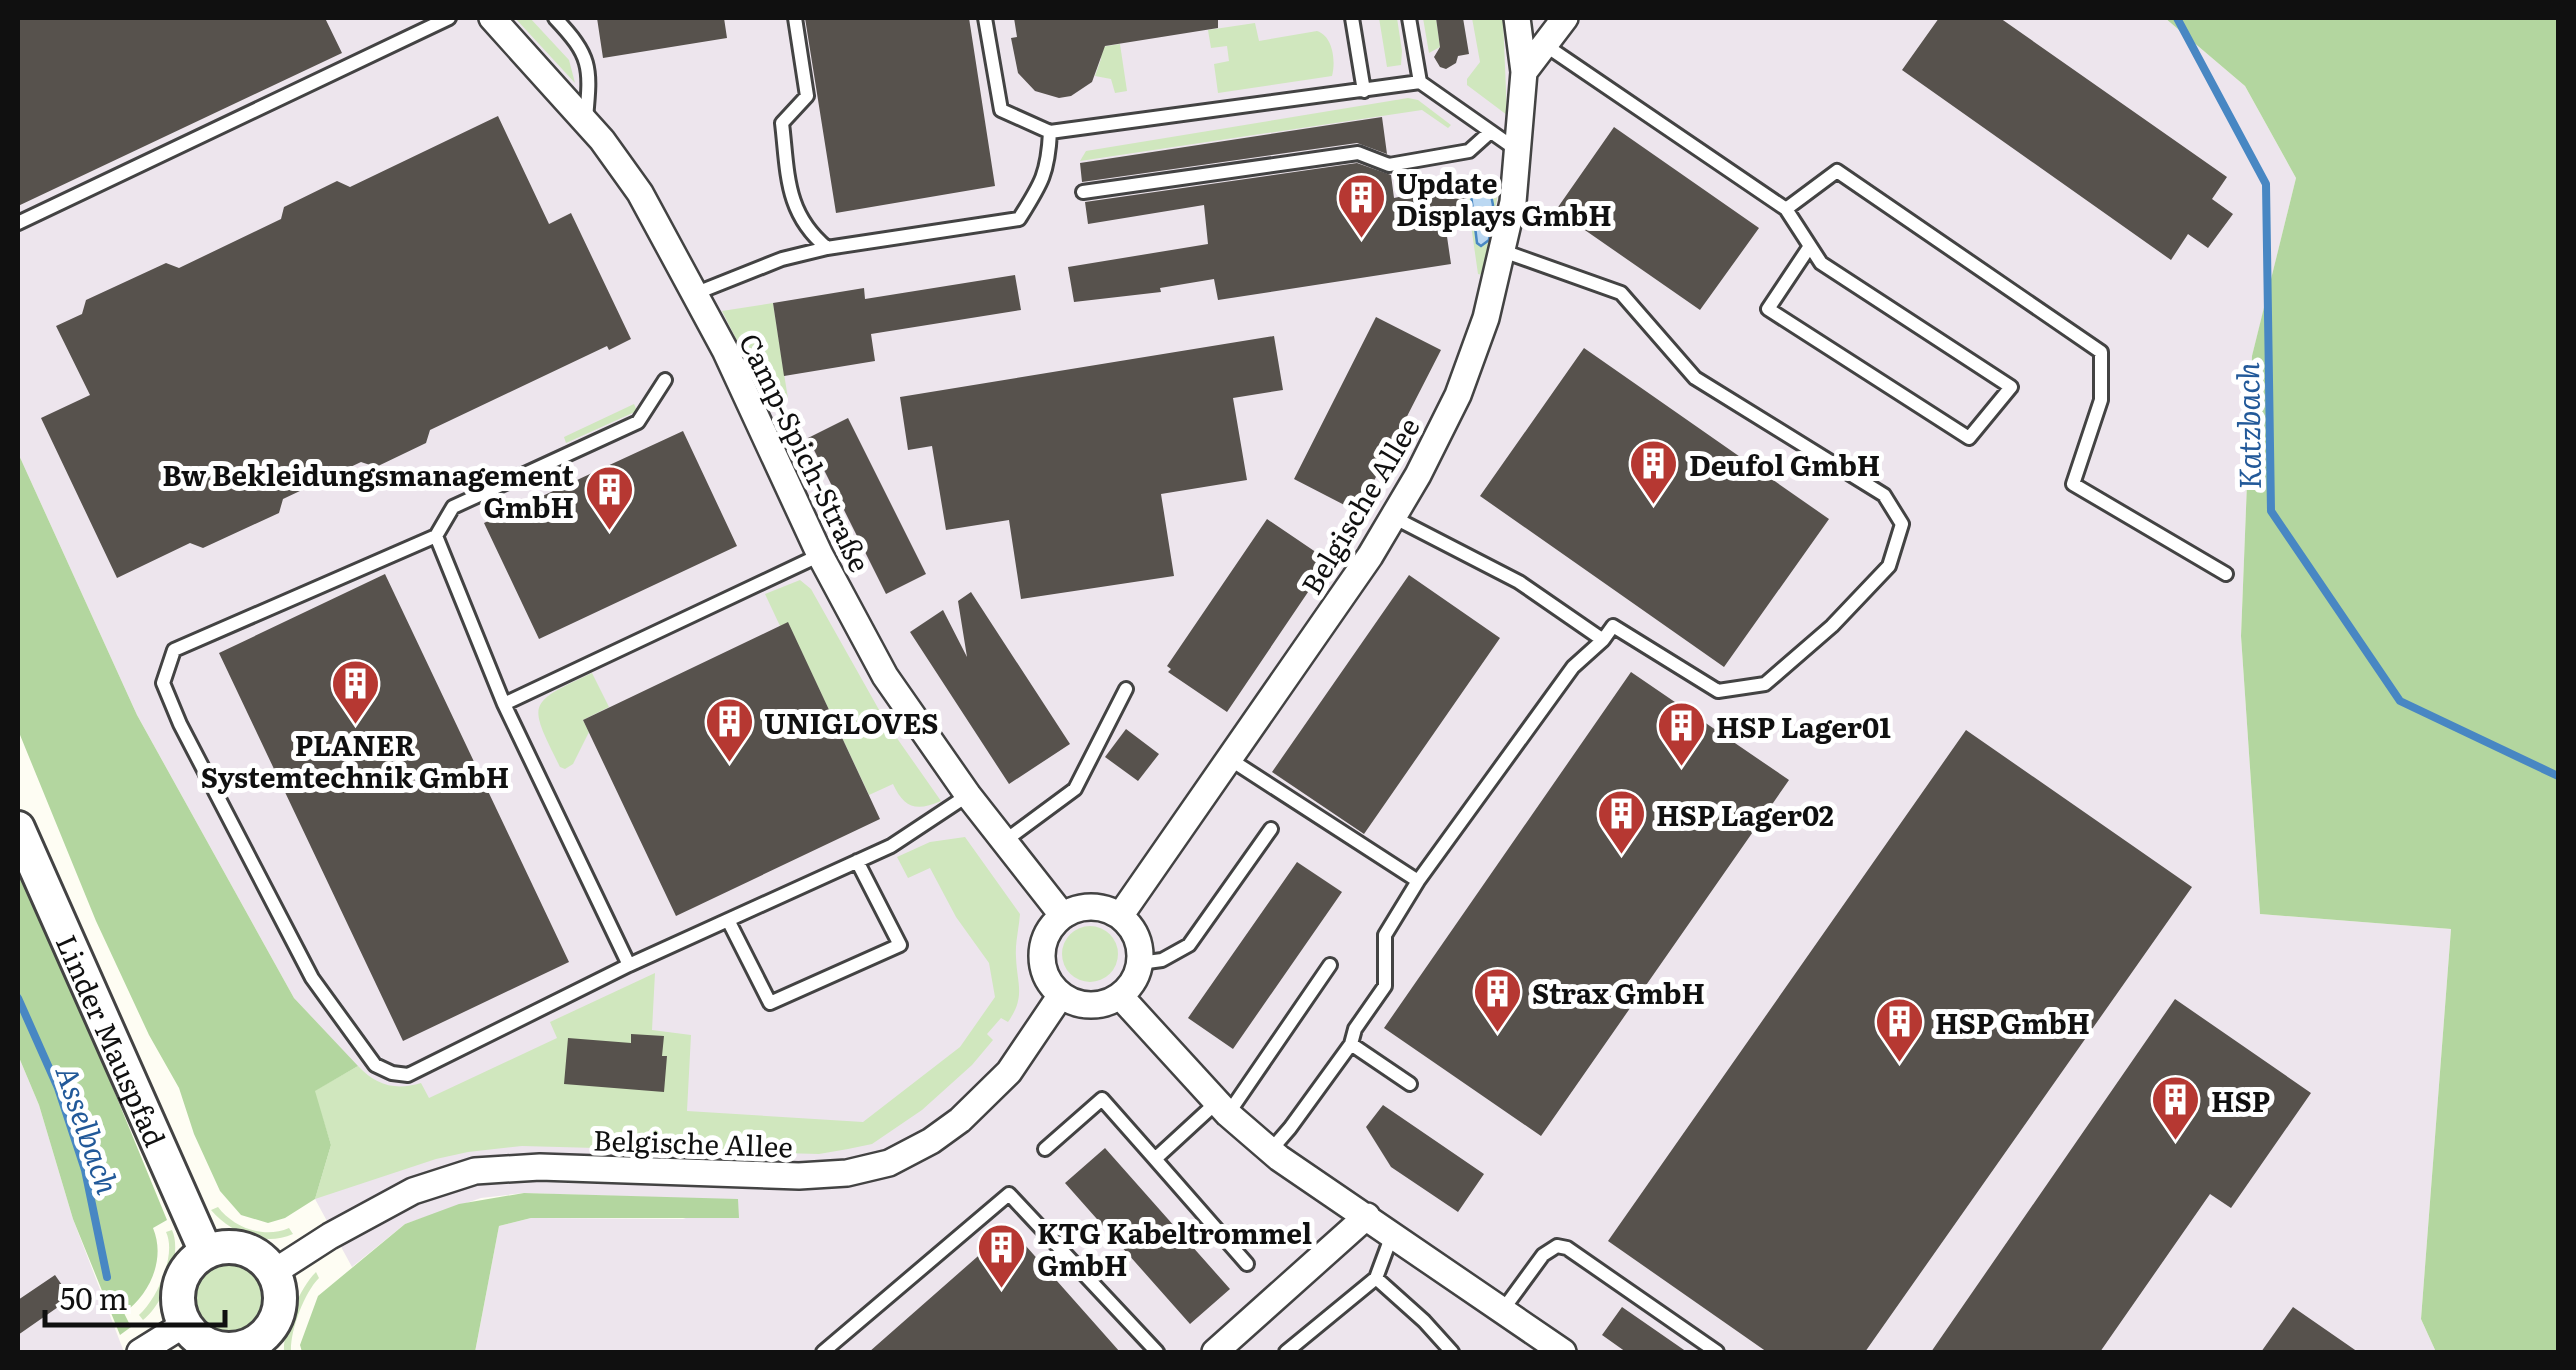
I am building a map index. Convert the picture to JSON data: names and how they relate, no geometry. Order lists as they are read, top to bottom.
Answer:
{
  "streets": {
    "street": ["Camp-Spich-Straße", "Belgische Allee", "Linder Mauspfad"]
  },
  "crossings": [
    ["Camp-Spich-Straße", "Belgische Allee"],
    ["Belgische Allee", "Linder Mauspfad"]
  ],
  "water": ["Katzbach", "Asselbach"],
  "places": {
    "building": [
      "Update Displays GmbH",
      "Deufol GmbH",
      "Bw Bekleidungsmanagement GmbH",
      "PLANER Systemtechnik GmbH",
      "UNIGLOVES",
      "HSP Lager01",
      "HSP Lager02",
      "Strax GmbH",
      "HSP GmbH",
      "HSP",
      "KTG Kabeltrommel GmbH"
    ]
  },
  "scale_bar": "50 m"
}
